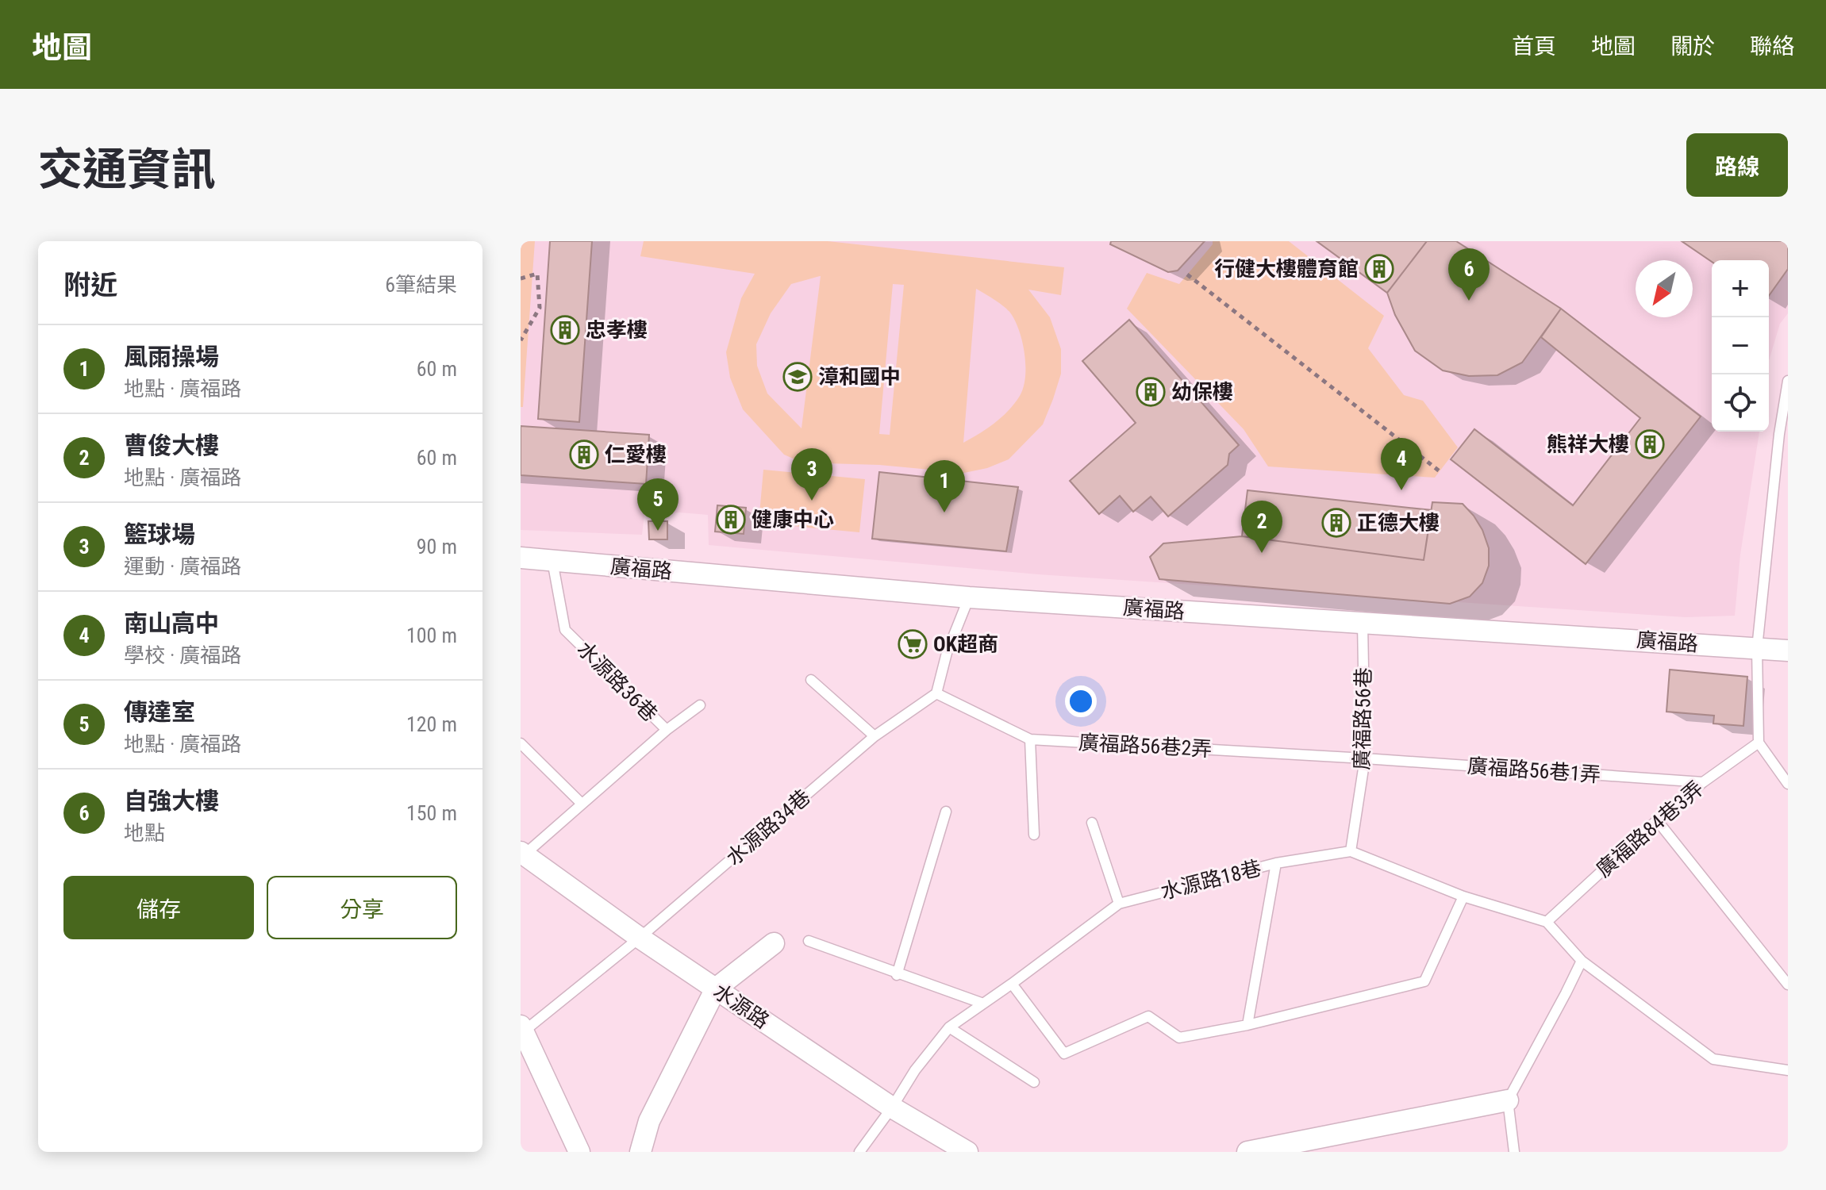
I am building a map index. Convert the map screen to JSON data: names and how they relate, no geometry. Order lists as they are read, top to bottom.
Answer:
{
  "streets": {
    "street": ["廣福路", "水源路"],
    "lane": [
      "水源路36巷",
      "廣福路56巷",
      "廣福路56巷2弄",
      "廣福路56巷1弄",
      "水源路34巷",
      "廣福路84巷3弄",
      "水源路18巷"
    ]
  },
  "crossings": [
    ["廣福路", "水源路36巷"],
    ["廣福路", "廣福路56巷"],
    ["水源路36巷", "水源路"],
    ["廣福路56巷", "廣福路56巷2弄"],
    ["廣福路56巷", "廣福路56巷1弄"],
    ["廣福路56巷", "水源路18巷"],
    ["廣福路56巷2弄", "廣福路56巷1弄"],
    ["廣福路56巷2弄", "水源路34巷"],
    ["廣福路56巷1弄", "廣福路84巷3弄"],
    ["水源路34巷", "水源路"],
    ["廣福路84巷3弄", "水源路18巷"],
    ["水源路18巷", "水源路"]
  ],
  "places": {
    "building": [
      "行健大樓體育館",
      "忠孝樓",
      "幼保樓",
      "熊祥大樓",
      "仁愛樓",
      "健康中心",
      "正德大樓"
    ],
    "school or university": ["漳和國中"],
    "supermarket": ["OK超商"]
  },
  "north": "bottom left",
  "page": {
    "header": "地圖",
    "nav": [
      "首頁",
      "地圖",
      "關於",
      "聯絡"
    ],
    "title": "交通資訊",
    "buttons": [
      "路線",
      ["儲存", "分享"]
    ],
    "heading": ["附近", "6筆結果"],
    "pins": [
      "6",
      "4",
      "3",
      "1",
      "5",
      "2"
    ],
    "map_buttons": ["+", "−"],
    "list": [
      {
        "mark": "1",
        "name": "風雨操場",
        "note": "地點 · 廣福路",
        "value": "60 m"
      },
      {
        "mark": "2",
        "name": "曹俊大樓",
        "note": "地點 · 廣福路",
        "value": "60 m"
      },
      {
        "mark": "3",
        "name": "籃球場",
        "note": "運動 · 廣福路",
        "value": "90 m"
      },
      {
        "mark": "4",
        "name": "南山高中",
        "note": "學校 · 廣福路",
        "value": "100 m"
      },
      {
        "mark": "5",
        "name": "傳達室",
        "note": "地點 · 廣福路",
        "value": "120 m"
      },
      {
        "mark": "6",
        "name": "自強大樓",
        "note": "地點",
        "value": "150 m"
      }
    ]
  }
}
